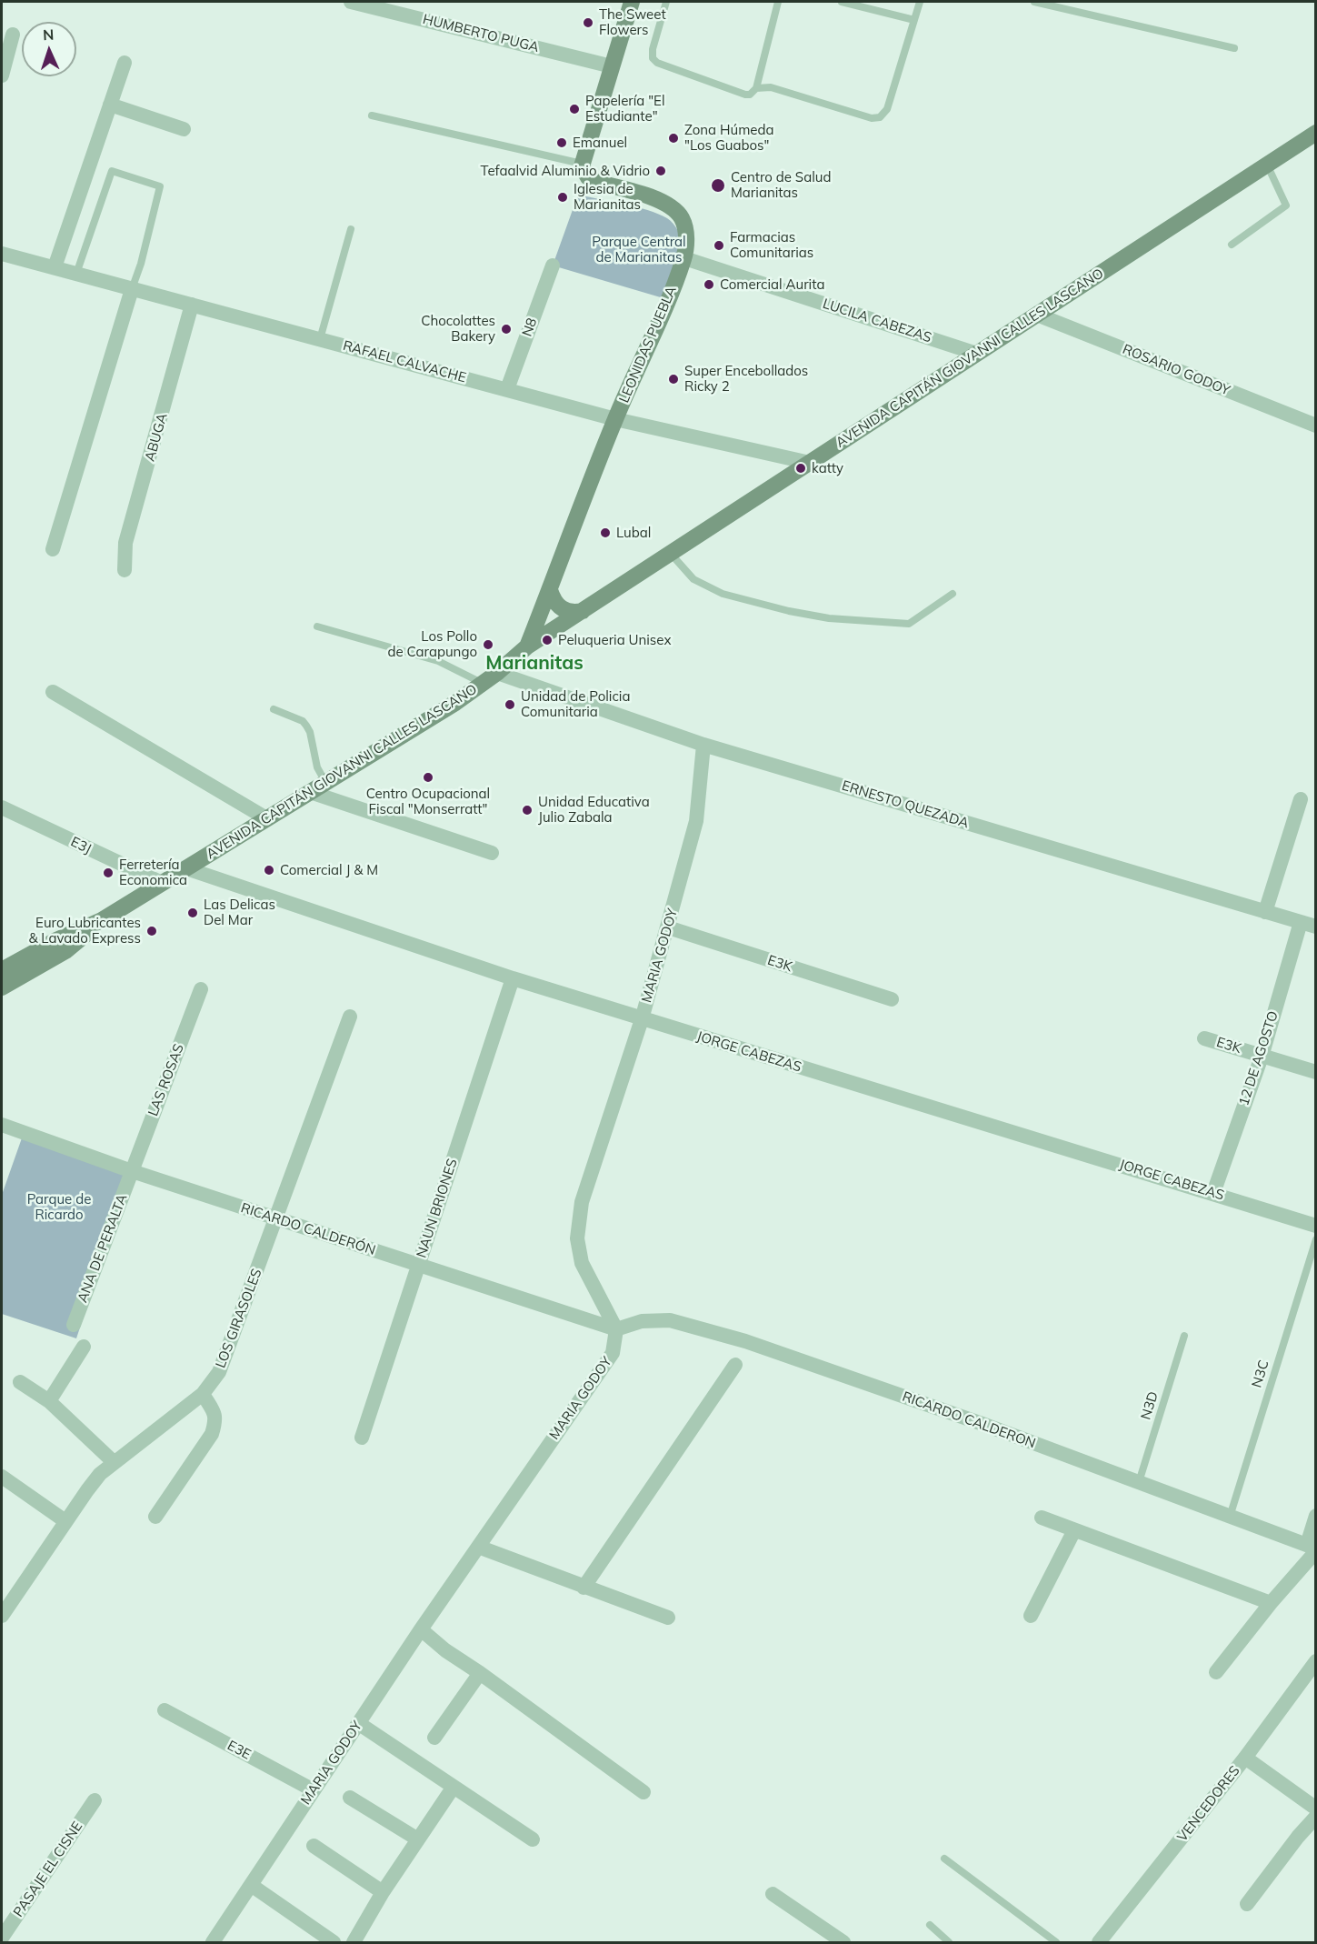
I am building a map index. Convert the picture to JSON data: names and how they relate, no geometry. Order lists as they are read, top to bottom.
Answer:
{
  "streets": {
    "street": [
      "HUMBERTO PUGA",
      "LUCILA CABEZAS",
      "N8",
      "LEONIDAS PUEBLA",
      "AVENIDA CAPITÁN GIOVANNI CALLES LASCANO",
      "RAFAEL CALVACHE",
      "ROSARIO GODOY",
      "ABUGA",
      "ERNESTO QUEZADA",
      "E3J",
      "MARIA GODOY",
      "E3K",
      "JORGE CABEZAS",
      "12 DE AGOSTO",
      "LAS ROSAS",
      "NAUN BRIONES",
      "RICARDO CALDERÓN",
      "ANA DE PERALTA",
      "LOS GIRASOLES",
      "RICARDO CALDERON",
      "E3E",
      "VENCEDORES",
      "PASAJE EL CISNE"
    ],
    "lane": ["N3C", "N3D"]
  },
  "crossings": [
    ["LUCILA CABEZAS", "LEONIDAS PUEBLA"],
    ["LUCILA CABEZAS", "AVENIDA CAPITÁN GIOVANNI CALLES LASCANO"],
    ["N8", "RAFAEL CALVACHE"],
    ["LEONIDAS PUEBLA", "AVENIDA CAPITÁN GIOVANNI CALLES LASCANO"],
    ["LEONIDAS PUEBLA", "RAFAEL CALVACHE"],
    ["AVENIDA CAPITÁN GIOVANNI CALLES LASCANO", "RAFAEL CALVACHE"],
    ["AVENIDA CAPITÁN GIOVANNI CALLES LASCANO", "ROSARIO GODOY"],
    ["AVENIDA CAPITÁN GIOVANNI CALLES LASCANO", "ERNESTO QUEZADA"],
    ["AVENIDA CAPITÁN GIOVANNI CALLES LASCANO", "E3J"],
    ["AVENIDA CAPITÁN GIOVANNI CALLES LASCANO", "JORGE CABEZAS"],
    ["RAFAEL CALVACHE", "ABUGA"],
    ["ERNESTO QUEZADA", "MARIA GODOY"],
    ["ERNESTO QUEZADA", "12 DE AGOSTO"],
    ["MARIA GODOY", "E3K"],
    ["MARIA GODOY", "JORGE CABEZAS"],
    ["MARIA GODOY", "RICARDO CALDERÓN"],
    ["MARIA GODOY", "RICARDO CALDERON"],
    ["MARIA GODOY", "E3E"],
    ["E3K", "12 DE AGOSTO"],
    ["JORGE CABEZAS", "12 DE AGOSTO"],
    ["JORGE CABEZAS", "NAUN BRIONES"],
    ["LAS ROSAS", "RICARDO CALDERÓN"],
    ["LAS ROSAS", "ANA DE PERALTA"],
    ["NAUN BRIONES", "RICARDO CALDERÓN"],
    ["RICARDO CALDERÓN", "ANA DE PERALTA"],
    ["RICARDO CALDERÓN", "LOS GIRASOLES"],
    ["RICARDO CALDERÓN", "RICARDO CALDERON"],
    ["N3C", "RICARDO CALDERON"],
    ["N3D", "RICARDO CALDERON"]
  ],
  "districts": ["Marianitas"],
  "parks": ["Parque Central de Marianitas", "Parque de Ricardo"],
  "places": [
    "The Sweet Flowers",
    "Papelería \"El Estudiante\"",
    "Zona Húmeda \"Los Guabos\"",
    "Emanuel",
    "Tefaalvid Aluminio & Vidrio",
    "Centro de Salud Marianitas",
    "Iglesia de Marianitas",
    "Farmacias Comunitarias",
    "Comercial Aurita",
    "Chocolattes Bakery",
    "Super Encebollados Ricky 2",
    "katty",
    "Lubal",
    "Peluqueria Unisex",
    "Los Pollo de Carapungo",
    "Unidad de Policia Comunitaria",
    "Centro Ocupacional Fiscal \"Monserratt\"",
    "Unidad Educativa Julio Zabala",
    "Comercial J & M",
    "Ferretería Economica",
    "Las Delicas Del Mar",
    "Euro Lubricantes & Lavado Express"
  ],
  "north": "top"
}
